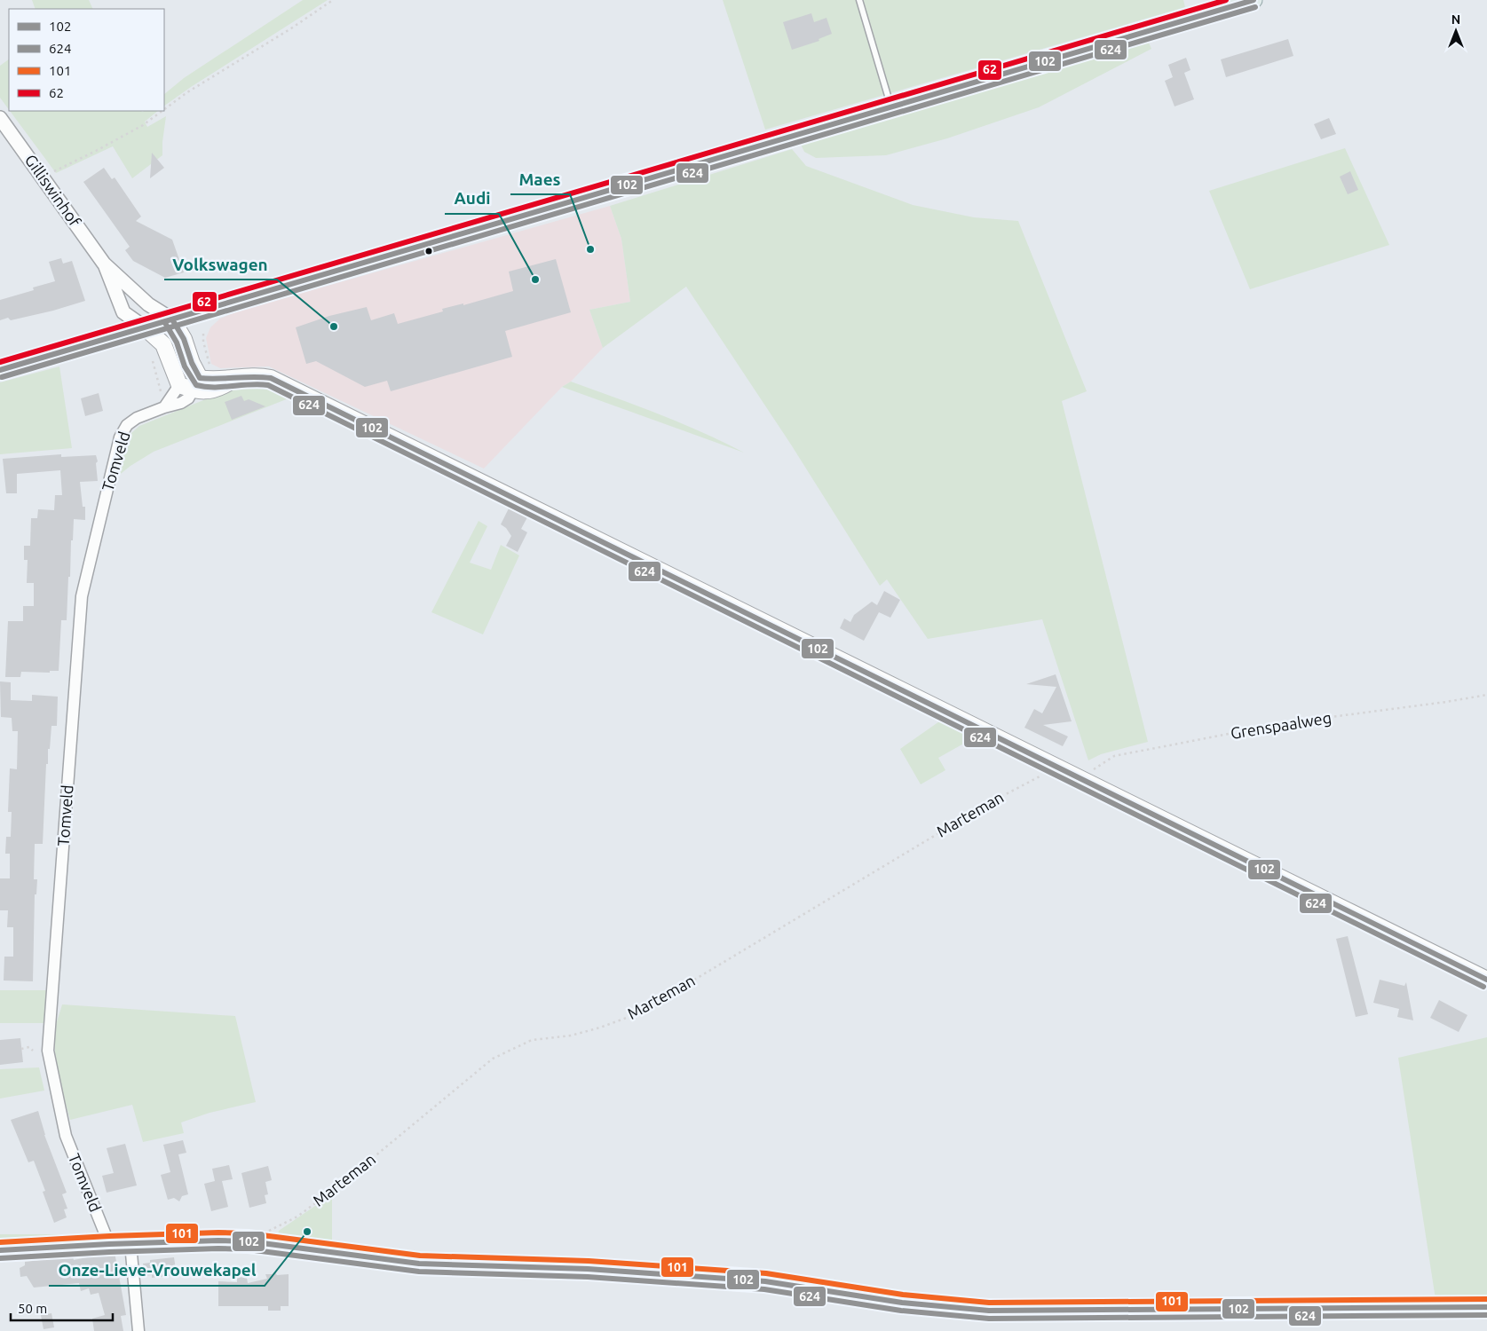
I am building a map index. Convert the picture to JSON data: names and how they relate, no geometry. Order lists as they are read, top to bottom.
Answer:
{
  "streets": {
    "main road": ["Gilliswinhof"],
    "street": ["Tomveld"],
    "path": ["Grenspaalweg", "Marteman"]
  },
  "places": [
    "Maes",
    "Audi",
    "Volkswagen",
    "Onze-Lieve-Vrouwekapel"
  ],
  "lines": [
    "transit line 102",
    "transit line 62",
    "transit line 624",
    "transit line 101"
  ],
  "legend": [
    "102",
    "624",
    "101",
    "62"
  ],
  "scale_bar": "50 m",
  "north": "top"
}
